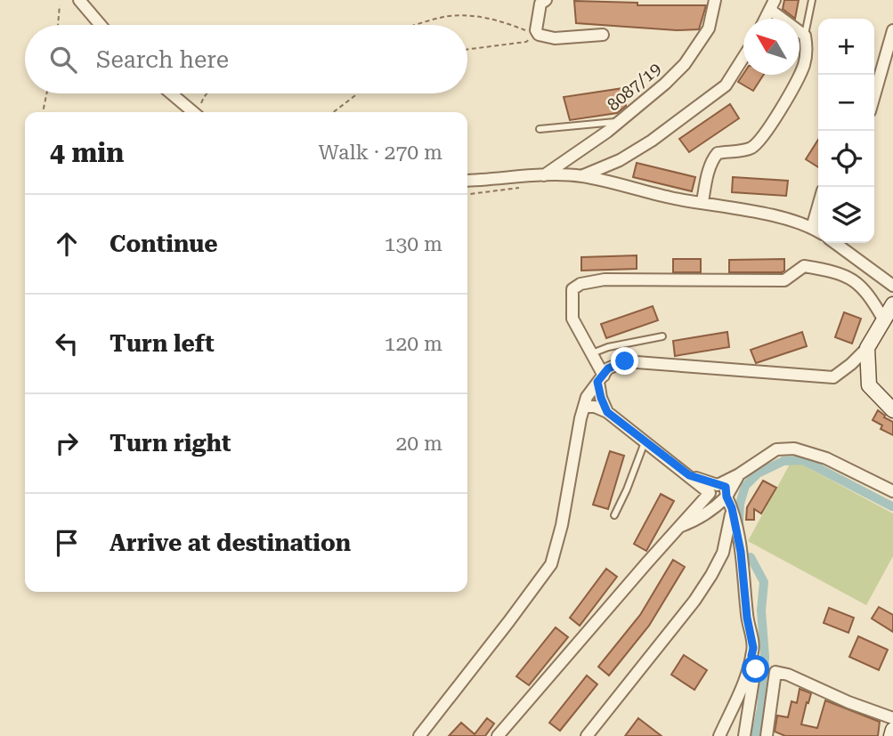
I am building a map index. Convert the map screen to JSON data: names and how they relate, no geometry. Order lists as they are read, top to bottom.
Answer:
{
  "streets": {
    "street": ["8087/19"]
  },
  "north": "top left",
  "page": {
    "map_buttons": ["+", "−"],
    "search": "Search here",
    "heading": ["4 min", "Walk · 270 m"],
    "list": [
      ["Continue", "130 m"],
      ["Turn left", "120 m"],
      ["Turn right", "20 m"],
      "Arrive at destination"
    ]
  }
}
